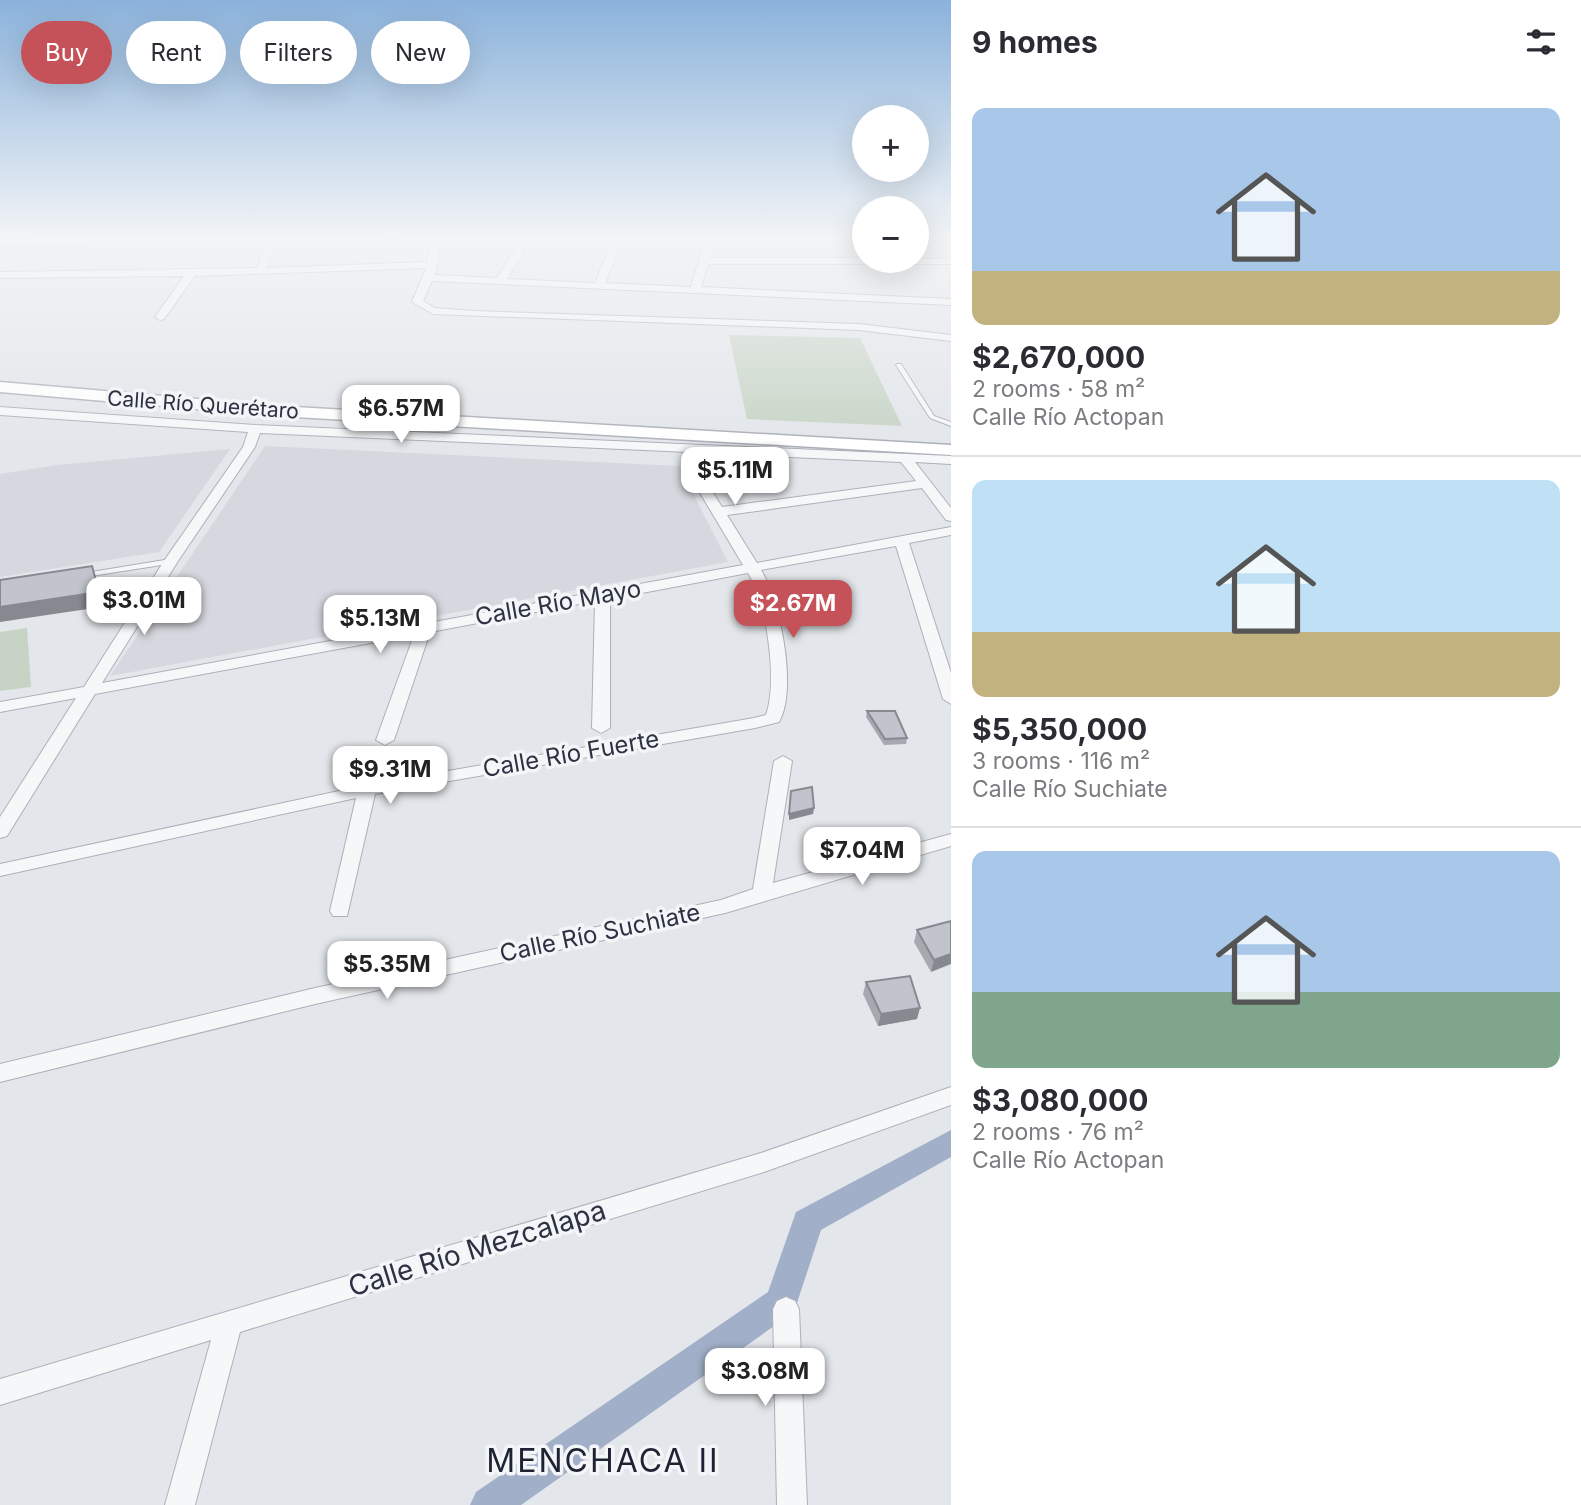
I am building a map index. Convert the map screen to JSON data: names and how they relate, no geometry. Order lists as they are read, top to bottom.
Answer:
{
  "streets": {
    "main road": ["Calle Río Querétaro"],
    "street": [
      "Calle Río Mayo",
      "Calle Río Fuerte",
      "Calle Río Suchiate",
      "Calle Río Mezcalapa"
    ]
  },
  "crossings": [
    ["Calle Río Mayo", "Calle Río Fuerte"]
  ],
  "districts": ["MENCHACA II"],
  "page": {
    "heading": "9 homes",
    "chip": [
      "Buy",
      "Rent",
      "Filters",
      "New"
    ],
    "list": [
      {
        "name": "$2,670,000",
        "note": "2 rooms · 58 m² · Calle Río Actopan"
      },
      {
        "name": "$5,350,000",
        "note": "3 rooms · 116 m² · Calle Río Suchiate"
      },
      {
        "name": "$3,080,000",
        "note": "2 rooms · 76 m² · Calle Río Actopan"
      }
    ],
    "map_buttons": ["+", "−"],
    "price": [
      "$6.57M",
      "$5.11M",
      "$3.01M",
      "$2.67M",
      "$5.13M",
      "$9.31M",
      "$7.04M",
      "$5.35M",
      "$3.08M"
    ]
  }
}
